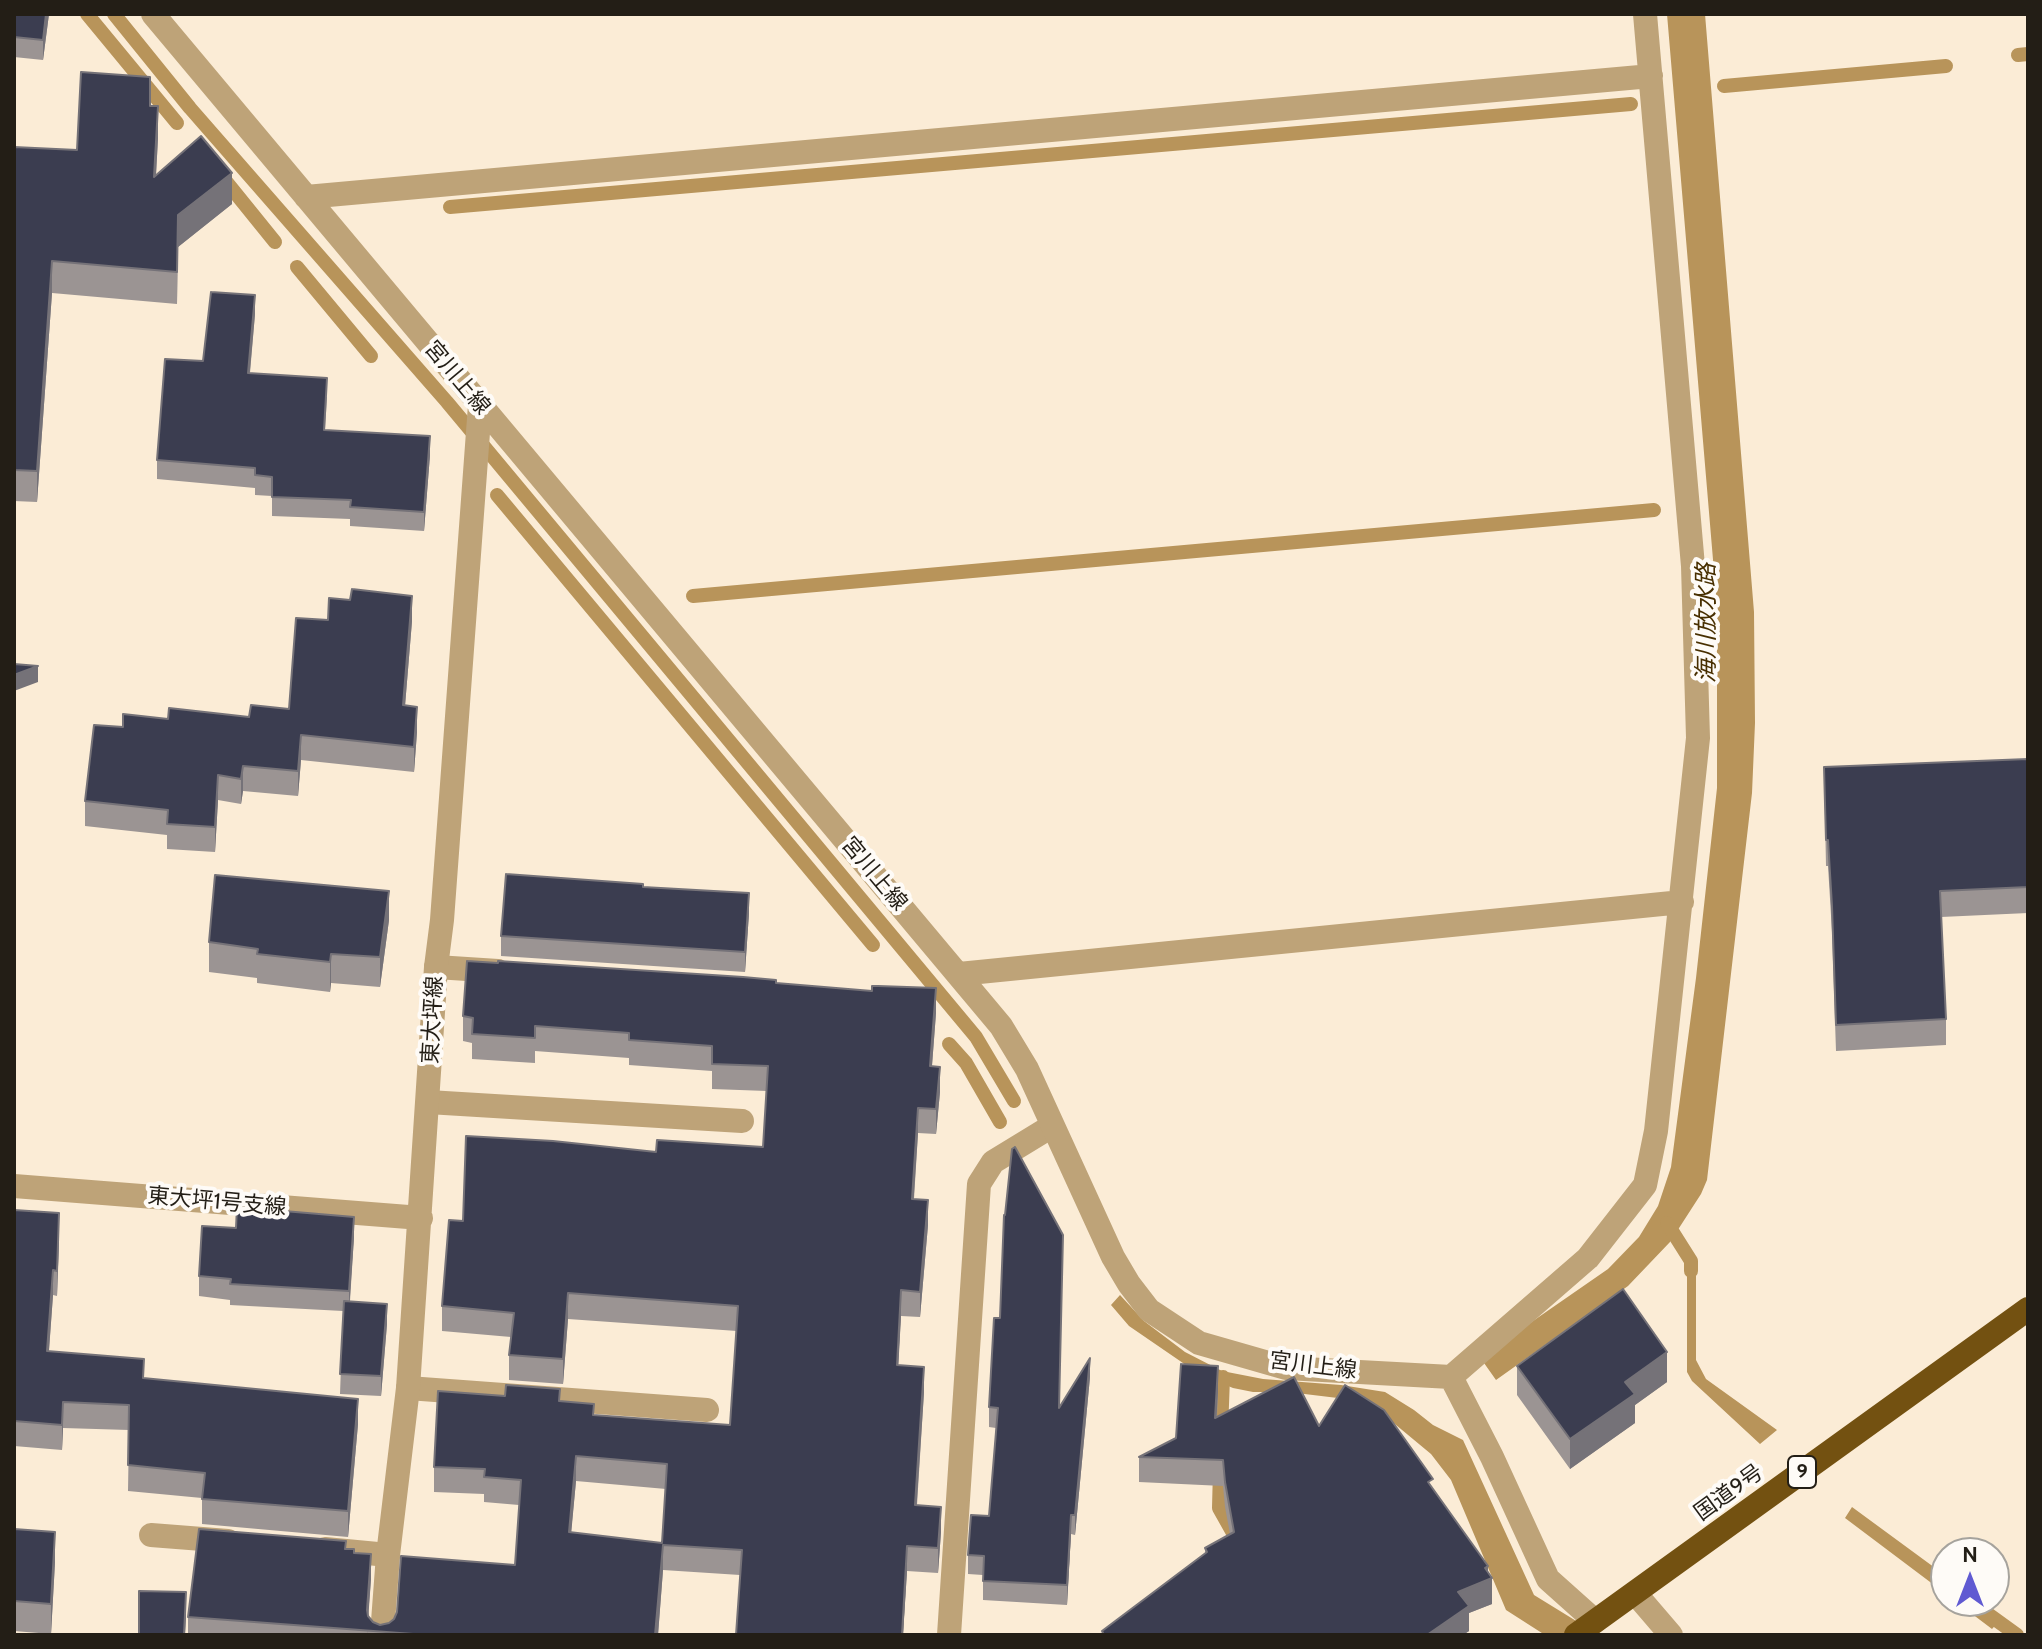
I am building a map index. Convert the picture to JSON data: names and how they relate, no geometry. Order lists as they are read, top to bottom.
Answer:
{
  "streets": {
    "highway": ["9", "国道9号"],
    "street": ["宮川上線", "東大坪線", "東大坪1号支線"]
  },
  "crossings": [
    ["宮川上線", "東大坪線"],
    ["東大坪線", "東大坪1号支線"]
  ],
  "water": ["海川放水路"],
  "north": "top"
}
